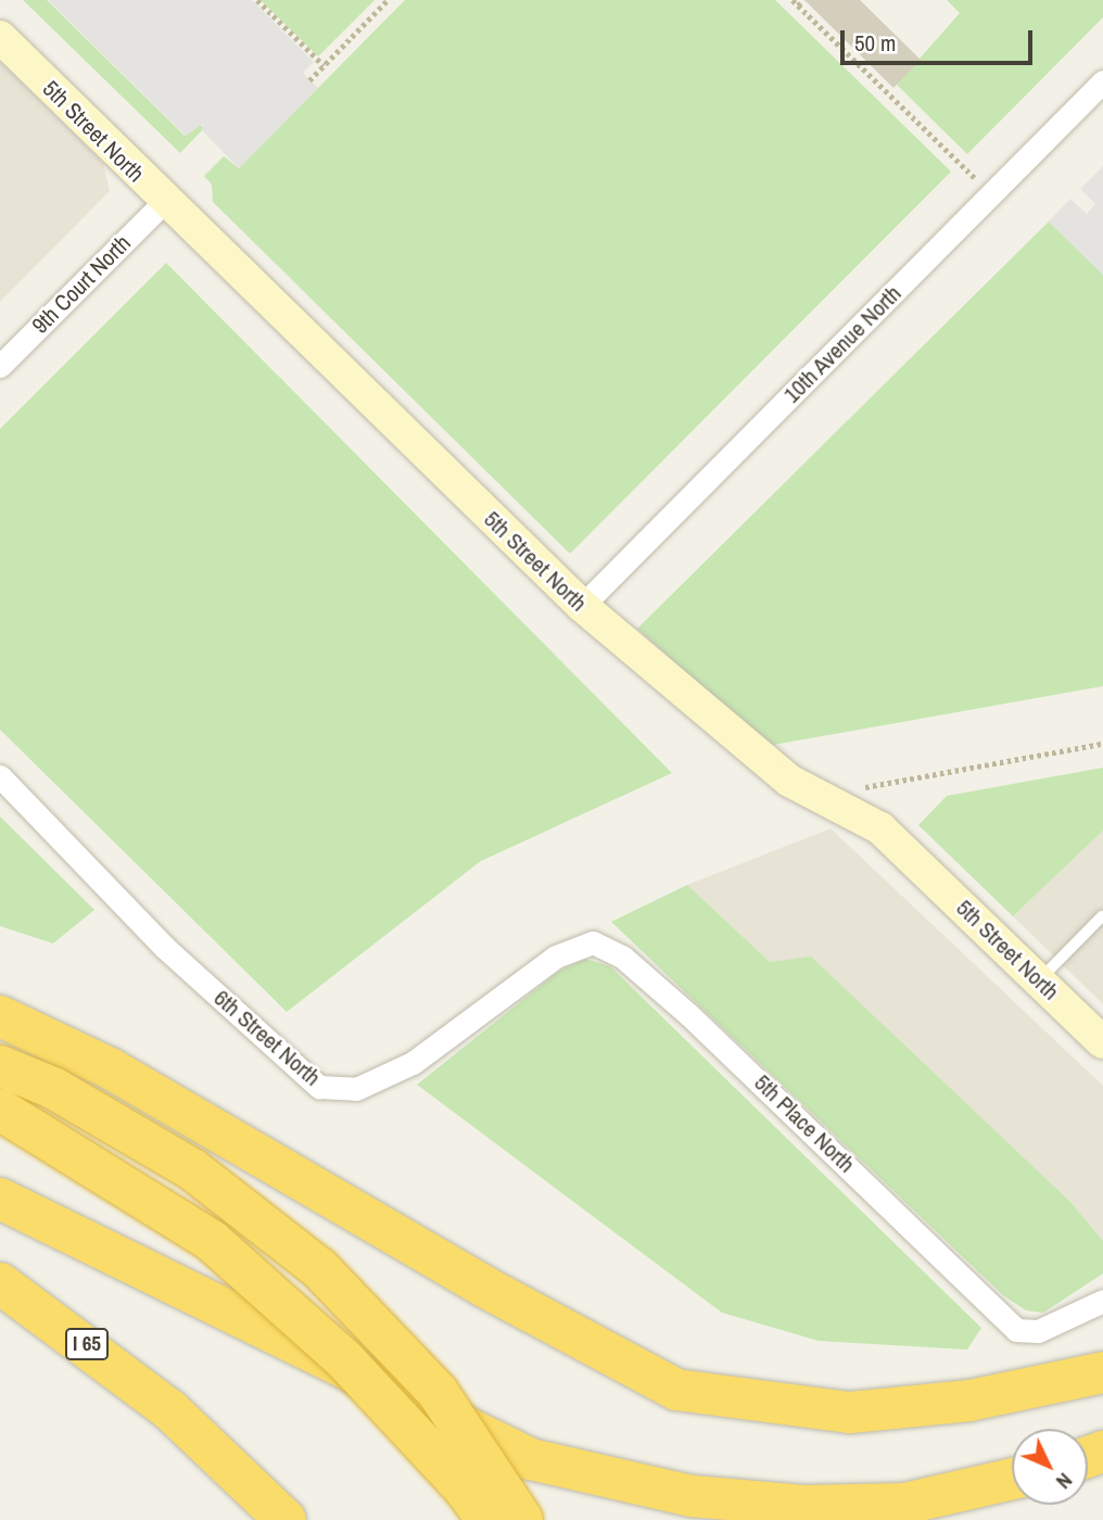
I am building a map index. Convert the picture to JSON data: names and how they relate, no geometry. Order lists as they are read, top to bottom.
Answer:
{
  "streets": {
    "highway": ["I 65"],
    "street": [
      "5th Street North",
      "9th Court North",
      "10th Avenue North",
      "6th Street North",
      "5th Place North"
    ]
  },
  "crossings": [
    ["5th Street North", "9th Court North"],
    ["5th Street North", "10th Avenue North"],
    ["6th Street North", "5th Place North"]
  ],
  "scale_bar": "50 m",
  "north": "bottom right"
}
